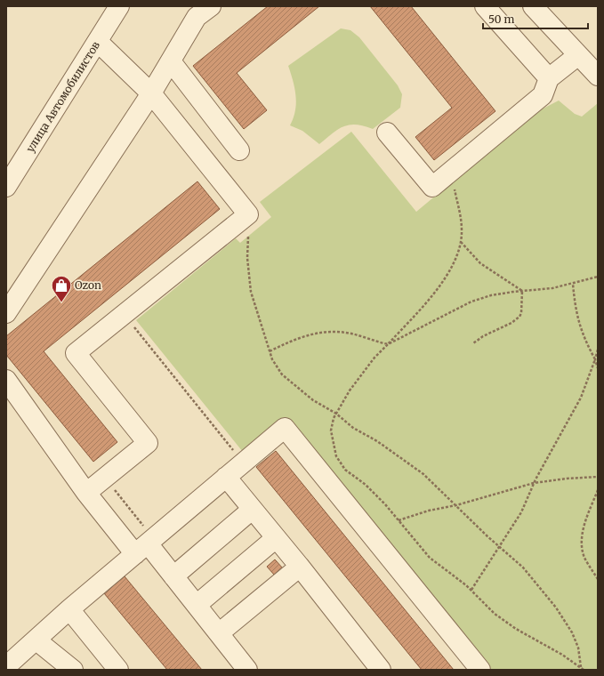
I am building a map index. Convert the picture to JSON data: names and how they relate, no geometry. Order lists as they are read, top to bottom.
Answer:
{
  "streets": {
    "street": ["улица Автомобилистов"]
  },
  "places": {
    "shop": ["Ozon"]
  },
  "scale_bar": "50 m"
}
